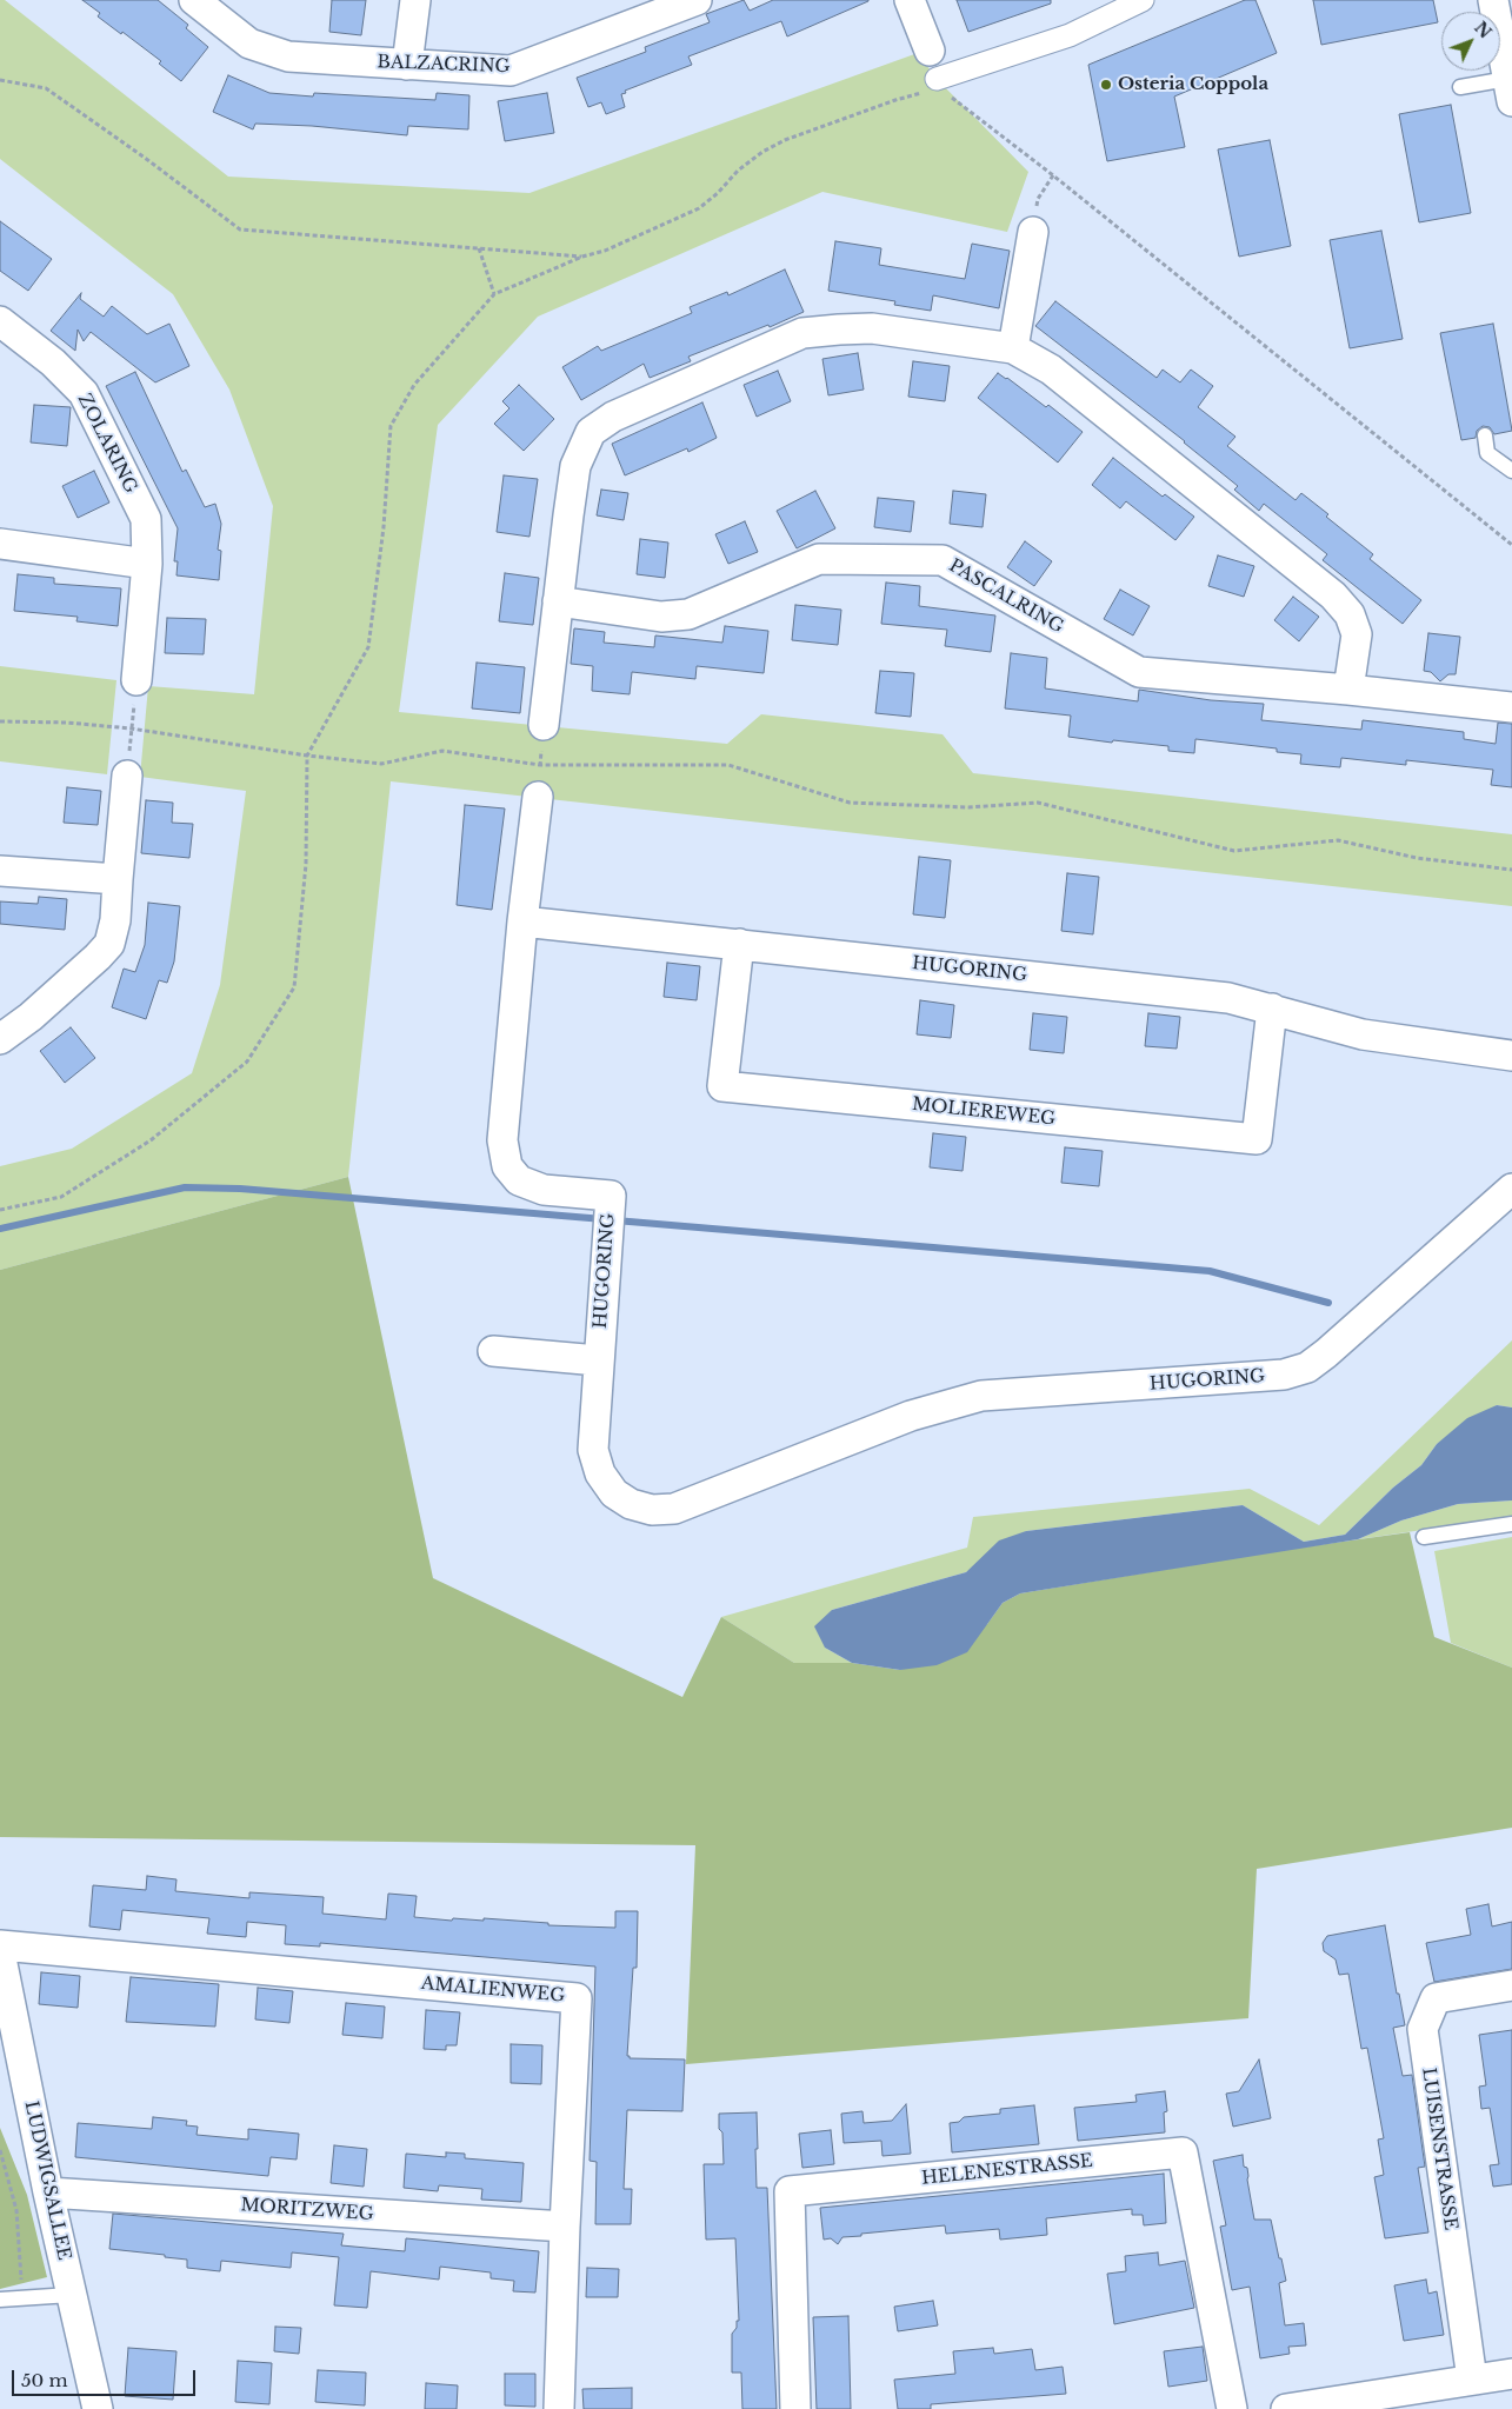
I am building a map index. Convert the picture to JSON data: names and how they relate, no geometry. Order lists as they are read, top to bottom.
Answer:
{
  "streets": {
    "street": [
      "BALZACRING",
      "ZOLARING",
      "PASCALRING",
      "HUGORING",
      "MOLIEREWEG",
      "AMALIENWEG",
      "LUISENSTRASSE",
      "HELENESTRASSE",
      "LUDWIGSALLEE",
      "MORITZWEG"
    ]
  },
  "crossings": [
    ["HUGORING", "MOLIEREWEG"],
    ["AMALIENWEG", "MORITZWEG"],
    ["LUDWIGSALLEE", "MORITZWEG"]
  ],
  "places": ["Osteria Coppola"],
  "scale_bar": "50 m",
  "north": "top right"
}
